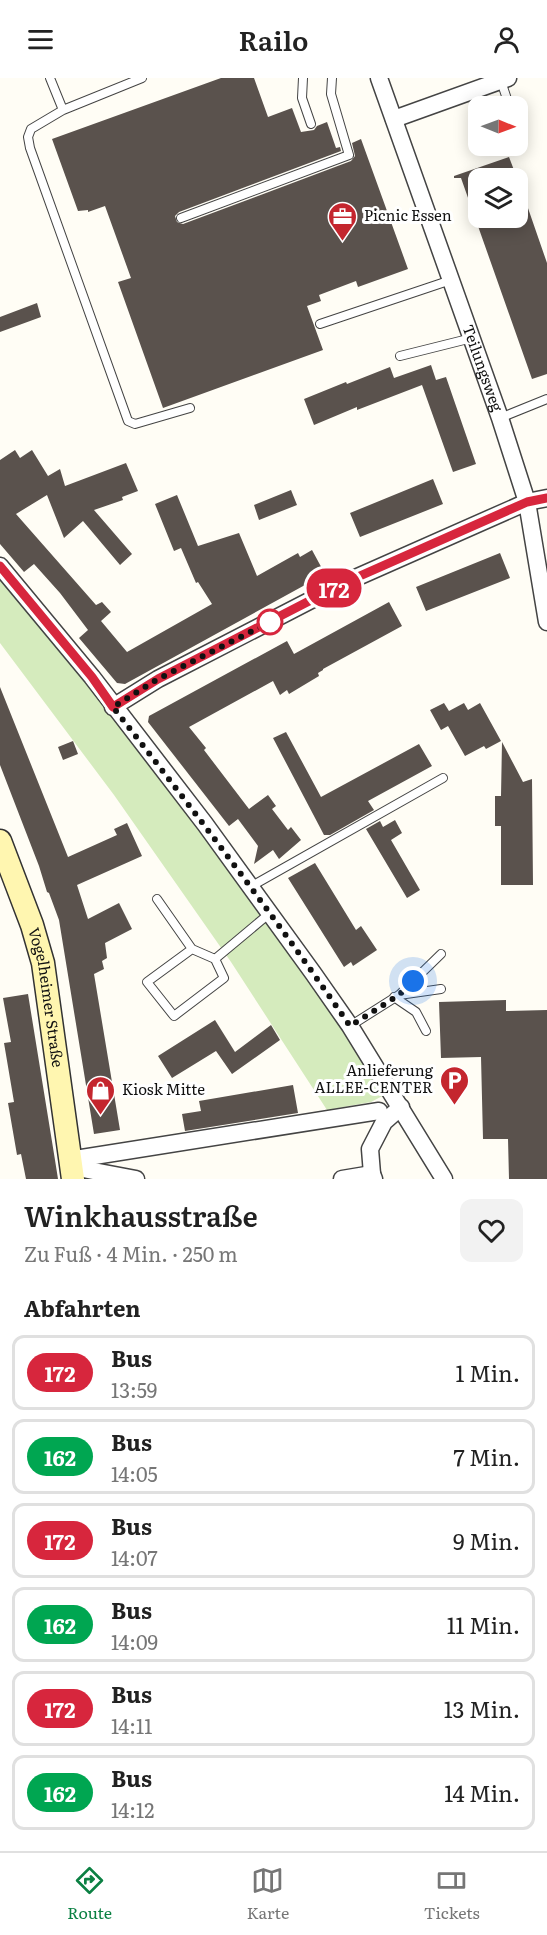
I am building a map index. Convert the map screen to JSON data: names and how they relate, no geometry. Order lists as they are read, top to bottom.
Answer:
{
  "streets": {
    "main road": ["Vogelheimer Straße"],
    "street": ["Teilungsweg"]
  },
  "places": {
    "office": ["Picnic Essen"],
    "parking": ["Anlieferung ALLEE-CENTER"],
    "shop": ["Kiosk Mitte"]
  },
  "lines": ["bus line 172"],
  "north": "right",
  "page": {
    "header": "Railo",
    "on_map": "172",
    "heading": [
      ["Winkhausstraße", "Zu Fuß · 4 Min. · 250 m"],
      "Abfahrten"
    ],
    "list": [
      {
        "mark": "172",
        "name": "Bus",
        "note": "13:59",
        "value": "1 Min."
      },
      {
        "mark": "162",
        "name": "Bus",
        "note": "14:05",
        "value": "7 Min."
      },
      {
        "mark": "172",
        "name": "Bus",
        "note": "14:07",
        "value": "9 Min."
      },
      {
        "mark": "162",
        "name": "Bus",
        "note": "14:09",
        "value": "11 Min."
      },
      {
        "mark": "172",
        "name": "Bus",
        "note": "14:11",
        "value": "13 Min."
      },
      {
        "mark": "162",
        "name": "Bus",
        "note": "14:12",
        "value": "14 Min."
      }
    ],
    "tabs": ["Route", "Karte", "Tickets"]
  }
}
